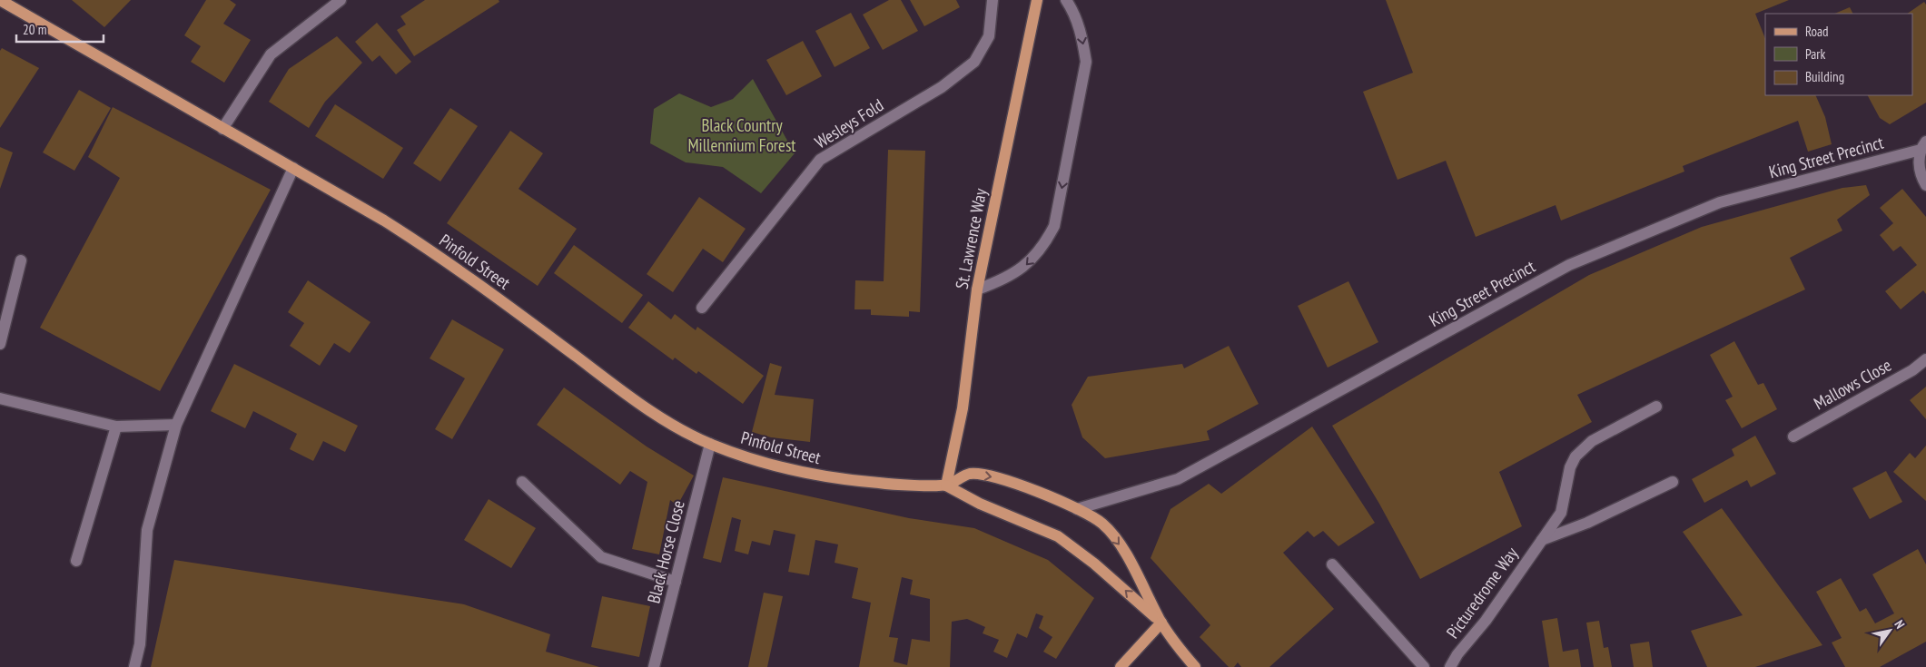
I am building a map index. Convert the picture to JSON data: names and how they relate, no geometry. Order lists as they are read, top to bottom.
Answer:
{
  "streets": {
    "main road": ["St. Lawrence Way", "Pinfold Street"],
    "street": [
      "Wesleys Fold",
      "King Street Precinct",
      "Mallows Close",
      "Black Horse Close",
      "Picturedrome Way"
    ]
  },
  "crossings": [
    ["St. Lawrence Way", "Pinfold Street"],
    ["Pinfold Street", "Black Horse Close"]
  ],
  "parks": ["Black Country Millennium Forest"],
  "legend": ["Road", "Park", "Building"],
  "scale_bar": "20 m",
  "north": "top right"
}
